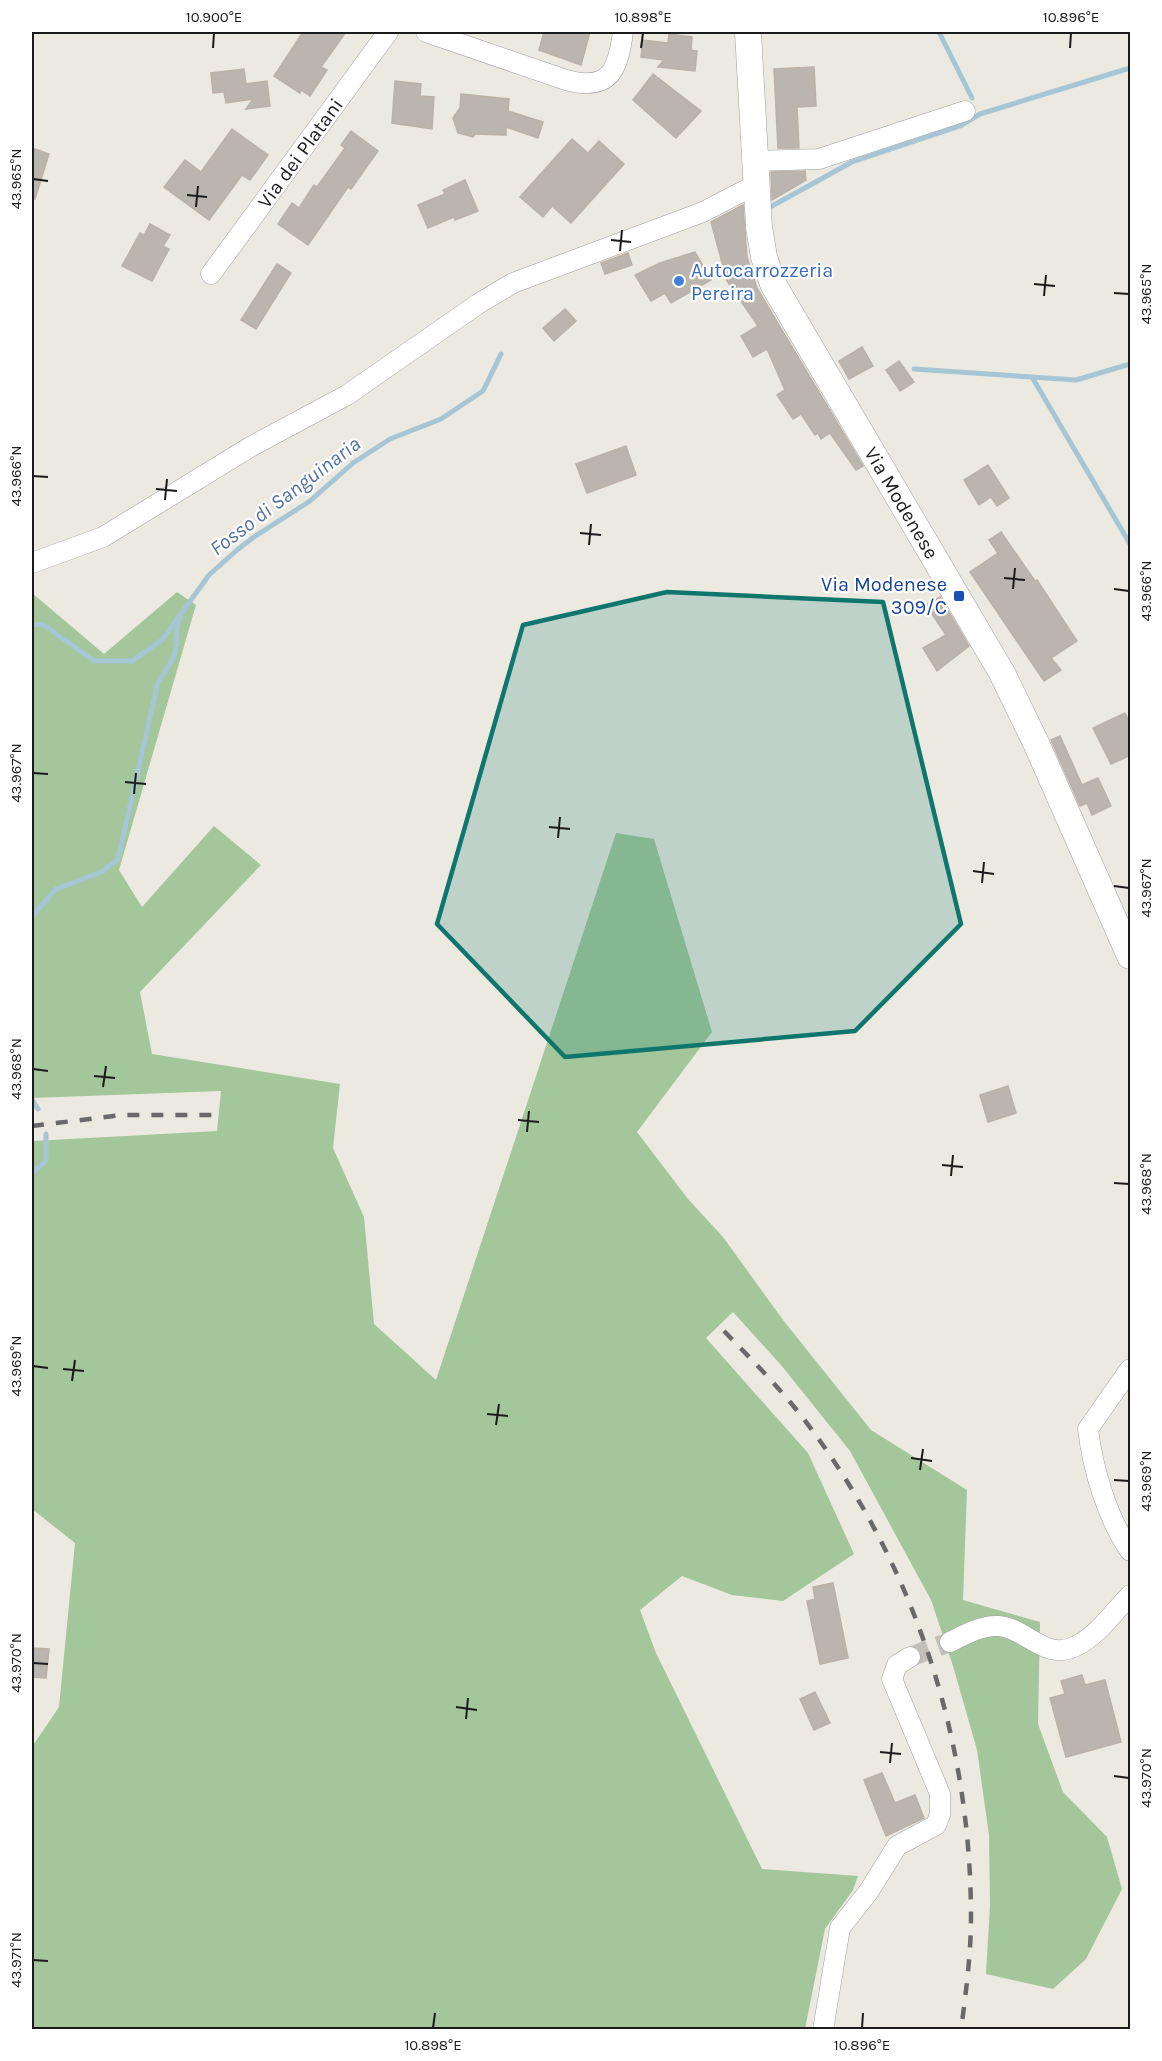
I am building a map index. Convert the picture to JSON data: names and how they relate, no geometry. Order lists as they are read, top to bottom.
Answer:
{
  "streets": {
    "street": ["Via dei Platani", "Via Modenese"]
  },
  "water": ["Fosso di Sanguinaria"],
  "places": {
    "other": ["Autocarrozzeria Pereira"],
    "transit": ["Via Modenese 309/C"]
  },
  "coordinates": [
    "10.900°E",
    "10.898°E",
    "10.896°E",
    "43.965°N",
    "43.966°N",
    "43.967°N",
    "43.968°N",
    "43.969°N",
    "43.970°N",
    "43.971°N"
  ]
}
